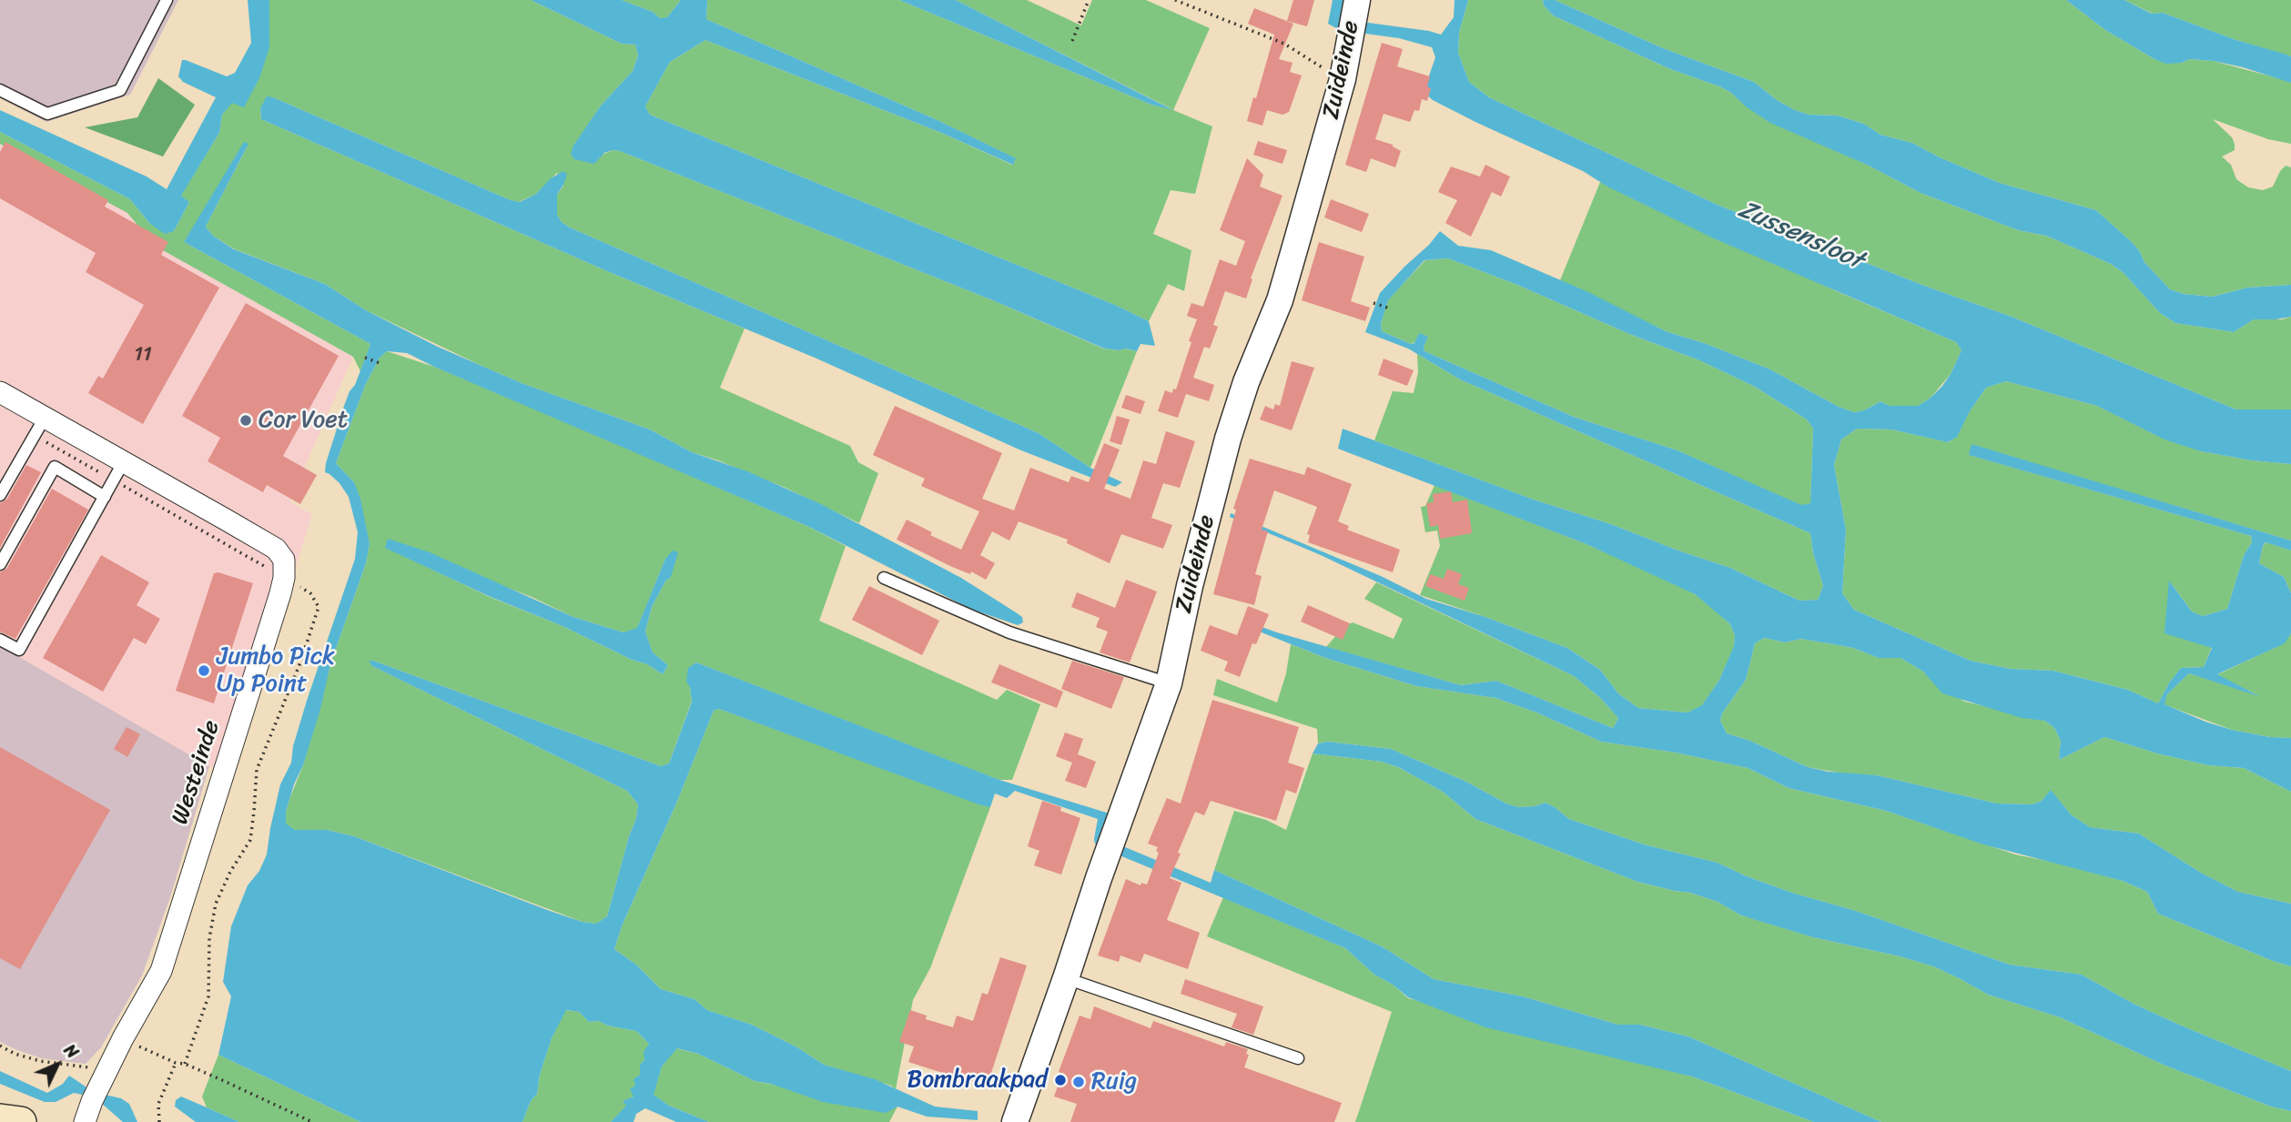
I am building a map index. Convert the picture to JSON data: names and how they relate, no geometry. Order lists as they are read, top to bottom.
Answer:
{
  "streets": {
    "street": ["Zuideinde", "Westeinde"]
  },
  "water": ["Zussensloot"],
  "places": [
    "Cor Voet",
    "Jumbo Pick Up Point",
    "Bombraakpad",
    "Ruig"
  ],
  "house_numbers": ["11"],
  "north": "top right"
}
